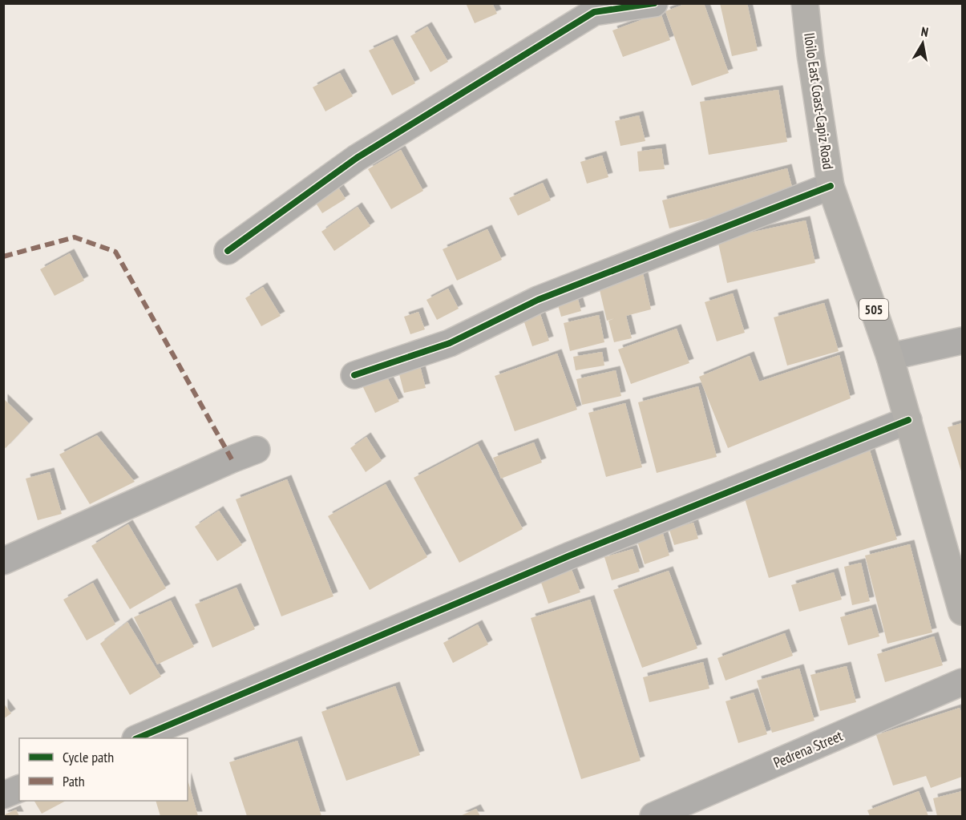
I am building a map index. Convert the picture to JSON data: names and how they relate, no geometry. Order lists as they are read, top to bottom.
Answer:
{
  "streets": {
    "main road": ["Iloilo East Coast-Capiz Road", "505"],
    "street": ["Pedrena Street"]
  },
  "legend": ["Cycle path", "Path"],
  "north": "top"
}
